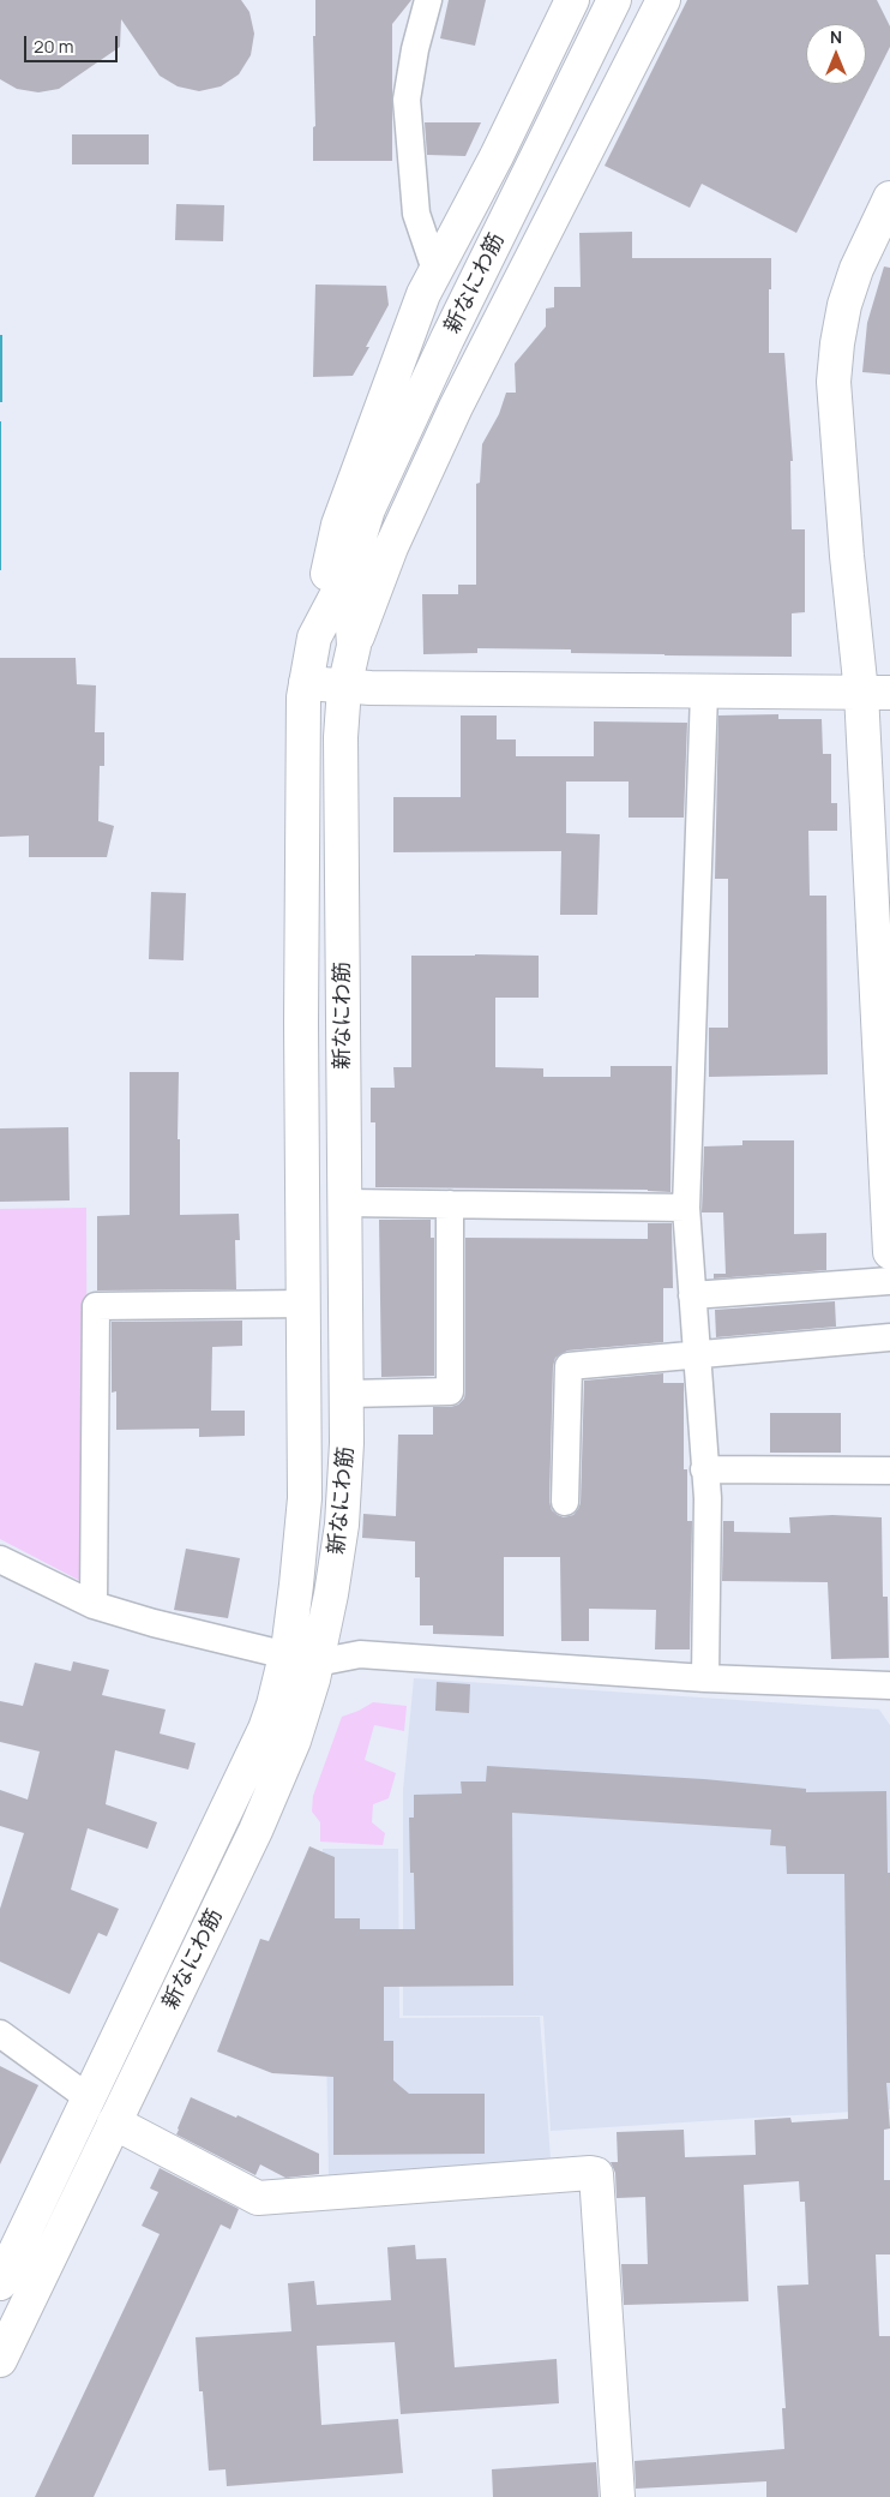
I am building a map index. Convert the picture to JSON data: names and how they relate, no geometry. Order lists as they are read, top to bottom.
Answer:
{
  "streets": {
    "main road": ["新なにわ筋"]
  },
  "scale_bar": "20 m",
  "north": "top"
}
